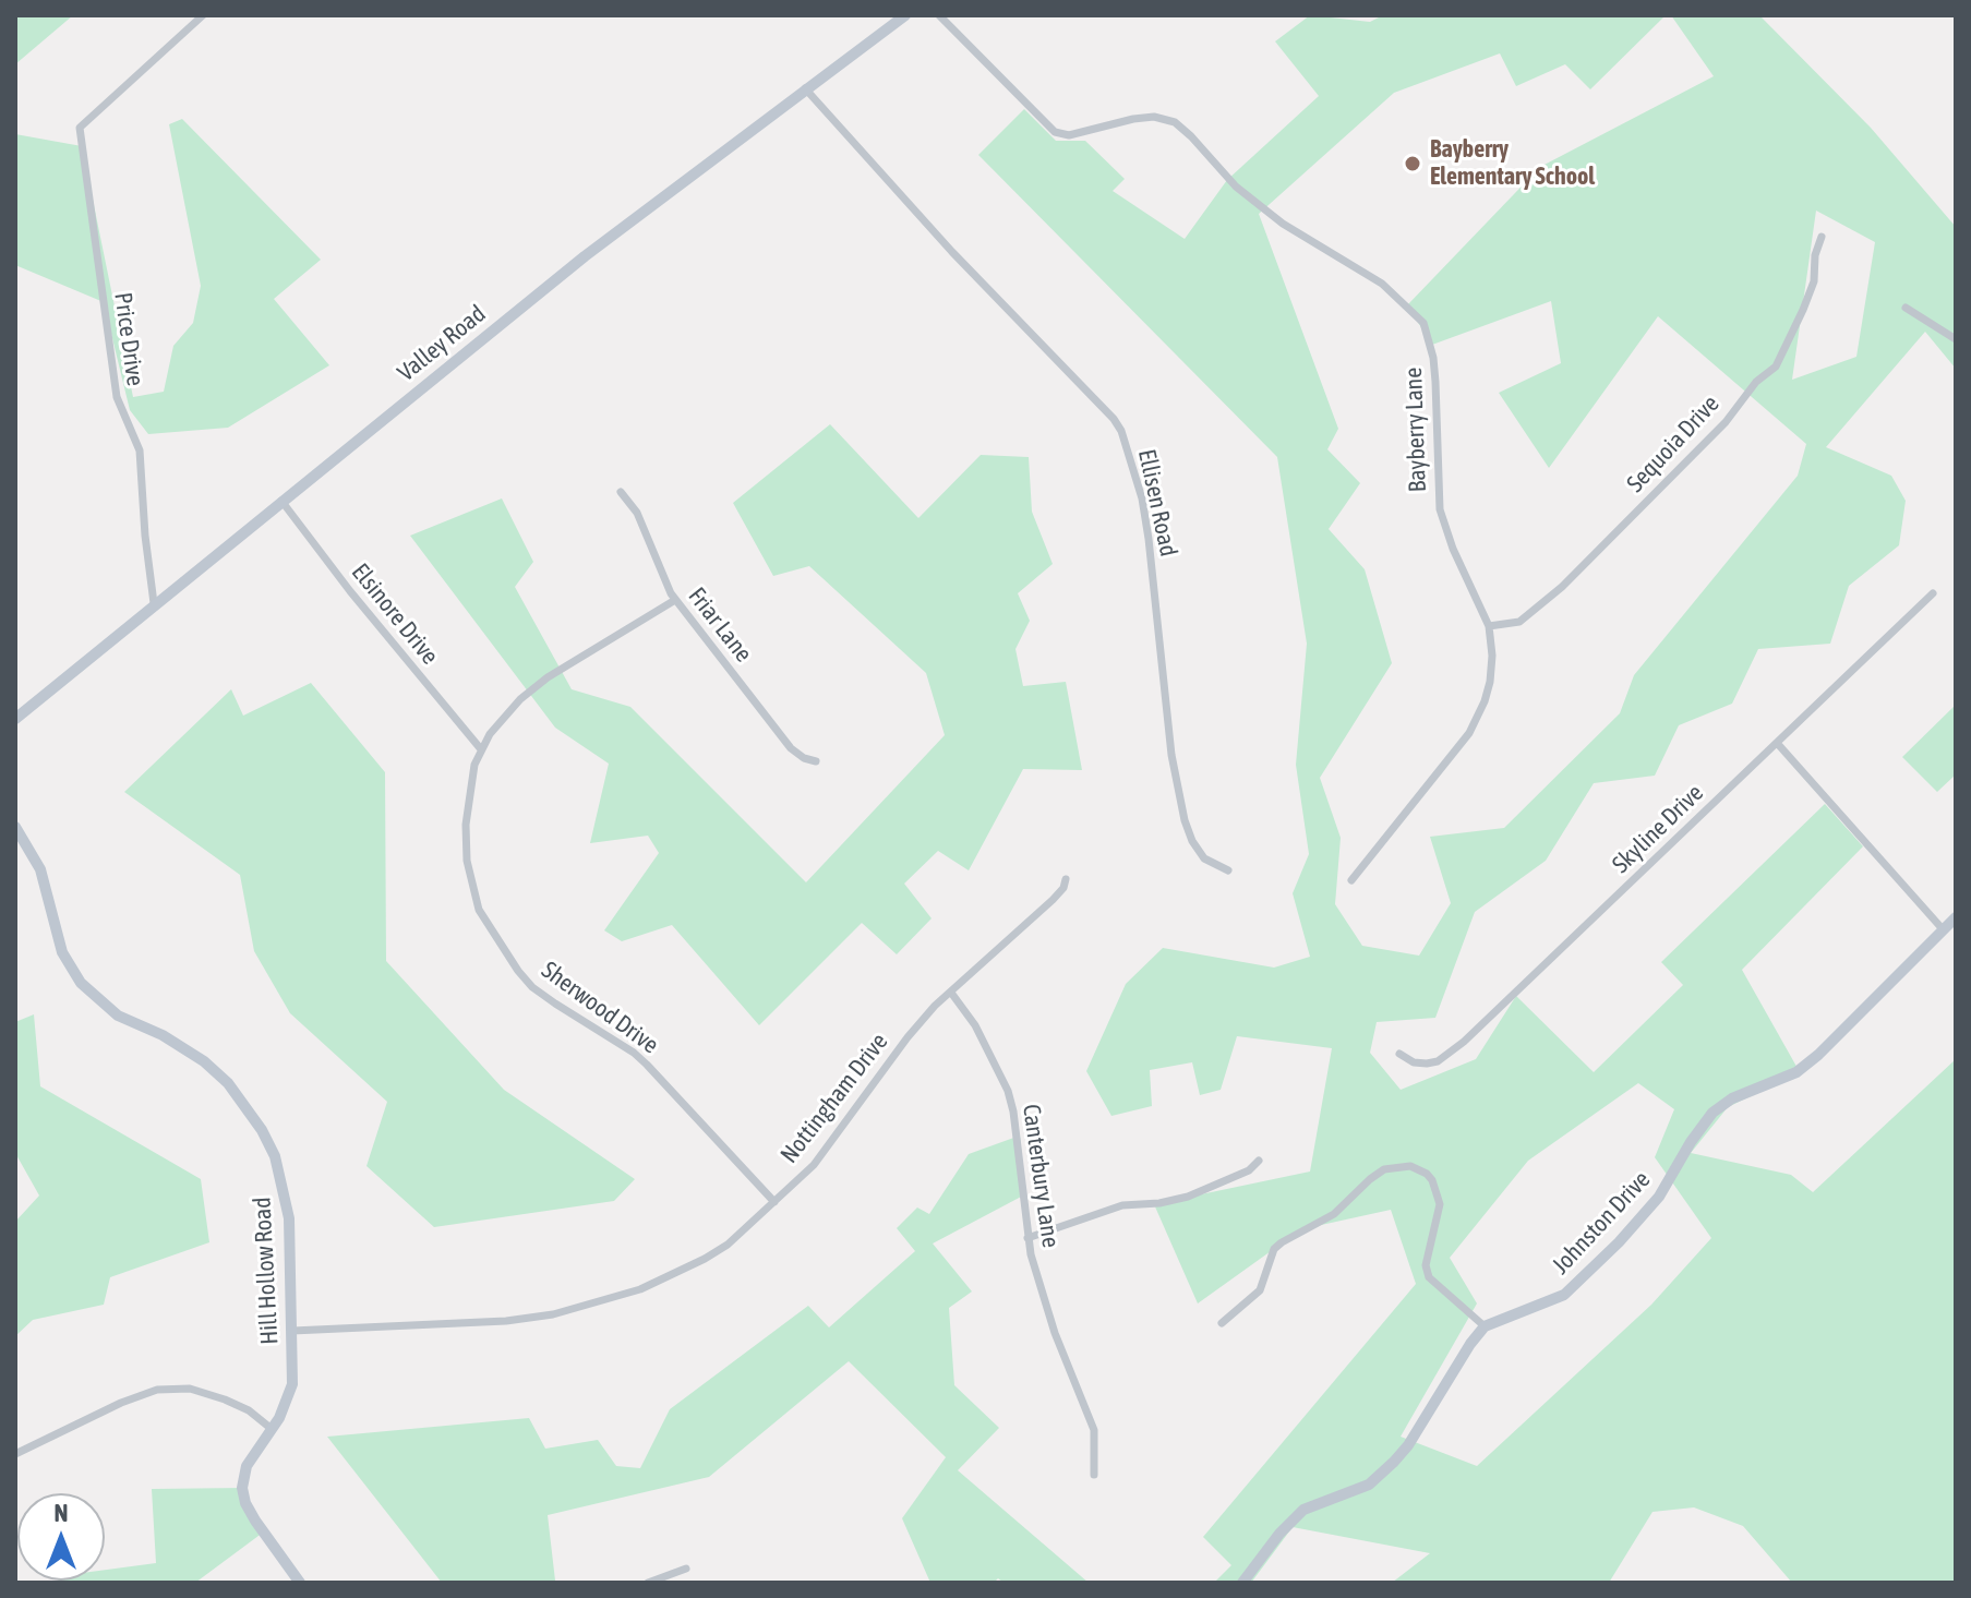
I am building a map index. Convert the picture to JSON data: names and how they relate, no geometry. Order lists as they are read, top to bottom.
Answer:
{
  "streets": {
    "street": [
      "Price Drive",
      "Valley Road",
      "Bayberry Lane",
      "Sequoia Drive",
      "Ellisen Road",
      "Elsinore Drive",
      "Friar Lane",
      "Skyline Drive",
      "Sherwood Drive",
      "Nottingham Drive",
      "Canterbury Lane",
      "Johnston Drive",
      "Hill Hollow Road"
    ]
  },
  "crossings": [
    ["Price Drive", "Valley Road"],
    ["Valley Road", "Ellisen Road"],
    ["Valley Road", "Elsinore Drive"],
    ["Bayberry Lane", "Sequoia Drive"],
    ["Elsinore Drive", "Sherwood Drive"],
    ["Friar Lane", "Sherwood Drive"],
    ["Sherwood Drive", "Nottingham Drive"],
    ["Nottingham Drive", "Canterbury Lane"],
    ["Nottingham Drive", "Hill Hollow Road"]
  ],
  "places": ["Bayberry Elementary School"],
  "north": "top"
}
